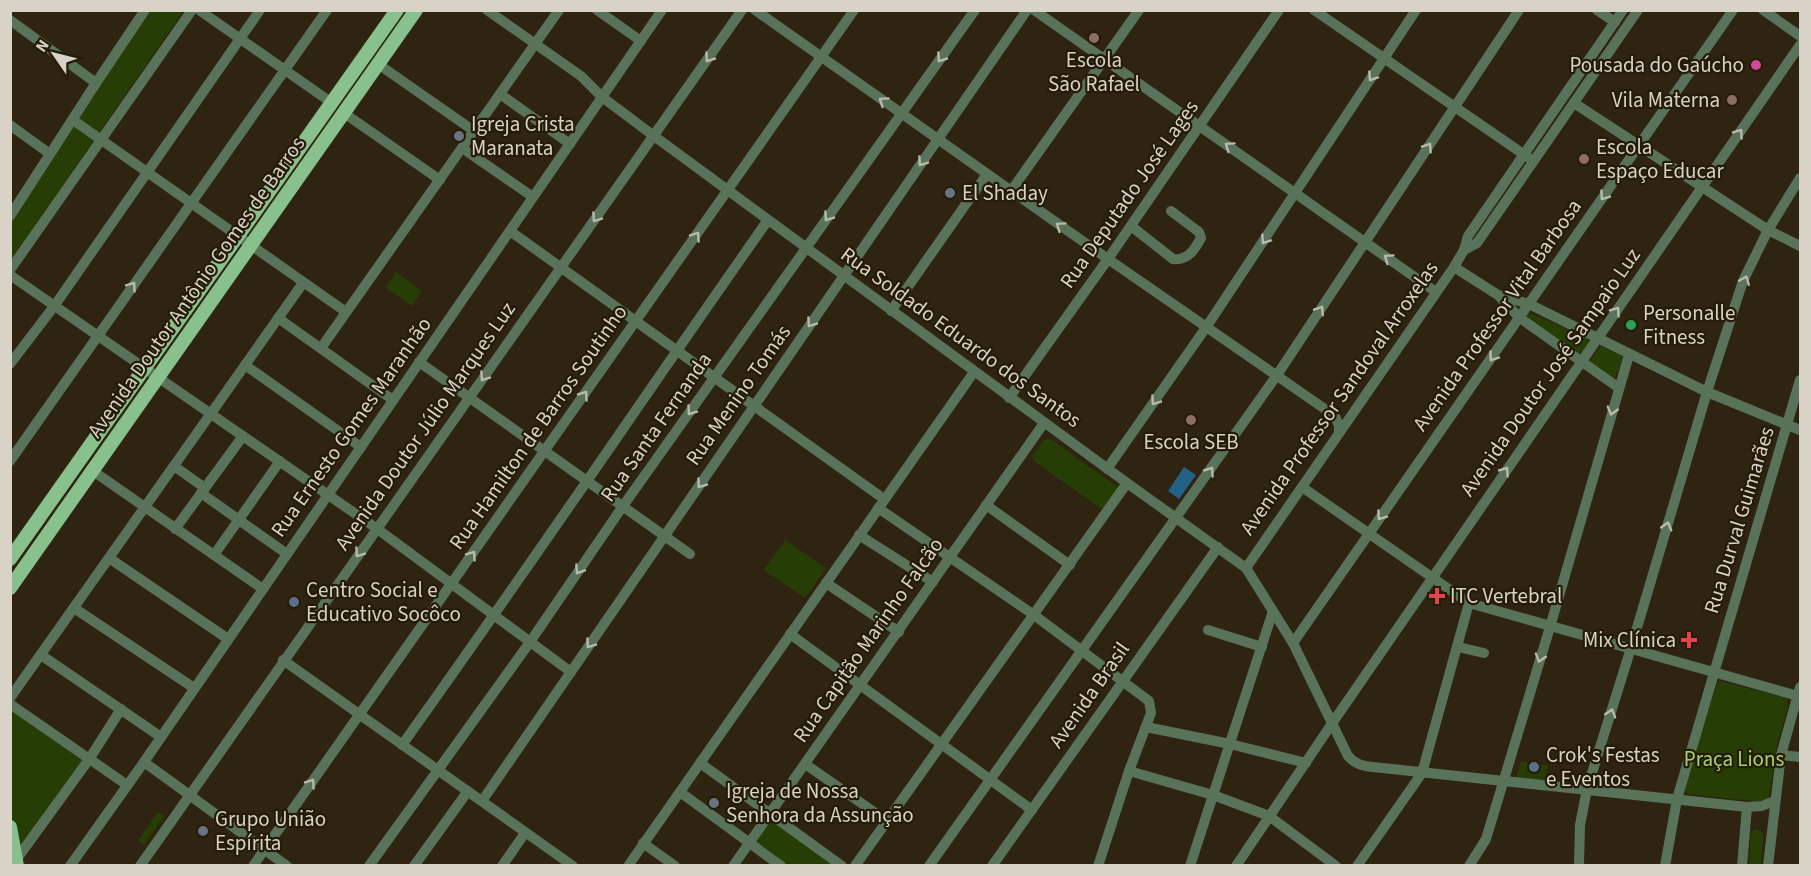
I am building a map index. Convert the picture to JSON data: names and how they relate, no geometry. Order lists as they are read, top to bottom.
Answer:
{
  "streets": {
    "main road": ["Avenida Doutor Antônio Gomes de Barros"],
    "street": [
      "Rua Deputado José Lages",
      "Avenida Professor Vital Barbosa",
      "Rua Soldado Eduardo dos Santos",
      "Avenida Doutor José Sampaio Luz",
      "Rua Menino Tomás",
      "Avenida Professor Sandoval Arroxelas",
      "Avenida Doutor Júlio Marques Luz",
      "Rua Ernesto Gomes Maranhão",
      "Rua Hamilton de Barros Soutinho",
      "Rua Santa Fernanda",
      "Rua Durval Guimarães",
      "Rua Capitão Marinho Falcão",
      "Avenida Brasil"
    ]
  },
  "crossings": [
    ["Rua Deputado José Lages", "Rua Soldado Eduardo dos Santos"],
    ["Rua Soldado Eduardo dos Santos", "Rua Menino Tomás"],
    ["Rua Soldado Eduardo dos Santos", "Avenida Professor Sandoval Arroxelas"],
    ["Rua Soldado Eduardo dos Santos", "Avenida Doutor Júlio Marques Luz"],
    ["Rua Soldado Eduardo dos Santos", "Rua Ernesto Gomes Maranhão"],
    ["Rua Soldado Eduardo dos Santos", "Rua Hamilton de Barros Soutinho"],
    ["Rua Soldado Eduardo dos Santos", "Rua Santa Fernanda"],
    ["Rua Soldado Eduardo dos Santos", "Rua Capitão Marinho Falcão"],
    ["Rua Soldado Eduardo dos Santos", "Avenida Brasil"]
  ],
  "one_way": ["Avenida Professor Vital Barbosa", "Avenida Doutor Júlio Marques Luz"],
  "parks": ["Praça Lions"],
  "places": {
    "other": [
      "Escola São Rafael",
      "Pousada do Gaúcho",
      "Vila Materna",
      "Igreja Crista Maranata",
      "Escola Espaço Educar",
      "El Shaday",
      "Personalle Fitness",
      "Escola SEB",
      "Centro Social e Educativo Socôco",
      "Crok's Festas e Eventos",
      "Igreja de Nossa Senhora da Assunção",
      "Grupo União Espírita"
    ],
    "health": ["ITC Vertebral", "Mix Clínica"]
  },
  "north": "top left"
}
